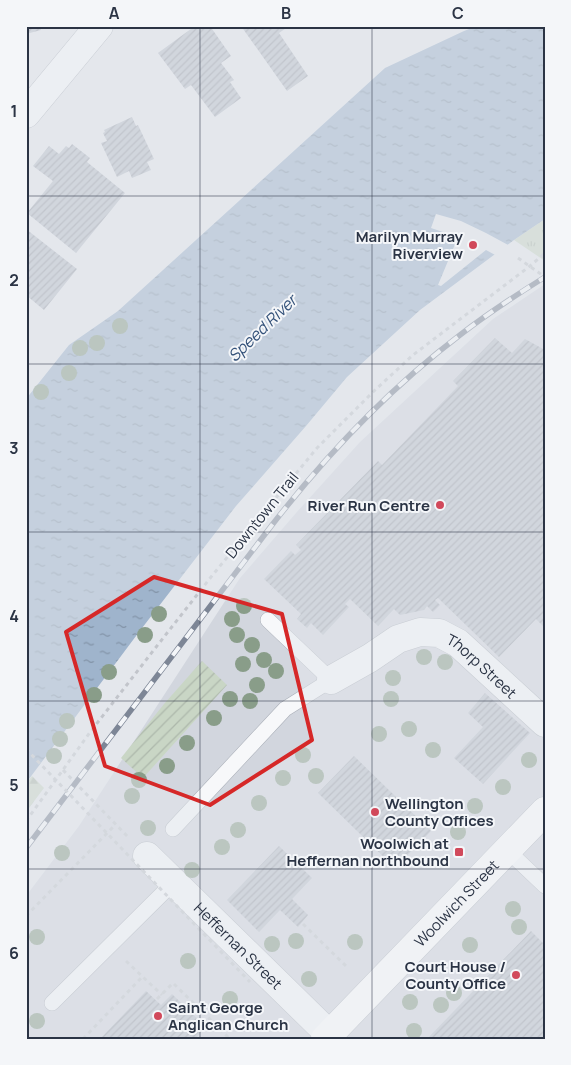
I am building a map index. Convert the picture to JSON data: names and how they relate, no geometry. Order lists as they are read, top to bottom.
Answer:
{
  "streets": {
    "main road": ["Woolwich Street"],
    "street": ["Thorp Street", "Heffernan Street"],
    "path": ["Downtown Trail"]
  },
  "crossings": [
    ["Woolwich Street", "Heffernan Street"]
  ],
  "water": ["Speed River"],
  "places": {
    "other": [
      "Marilyn Murray Riverview",
      "River Run Centre",
      "Wellington County Offices",
      "Court House / County Office",
      "Saint George Anglican Church"
    ],
    "transit": ["Woolwich at Heffernan northbound"]
  },
  "grid": {
    "columns": ["A", "B", "C"],
    "rows": [
      "1",
      "2",
      "3",
      "4",
      "5",
      "6"
    ]
  }
}
